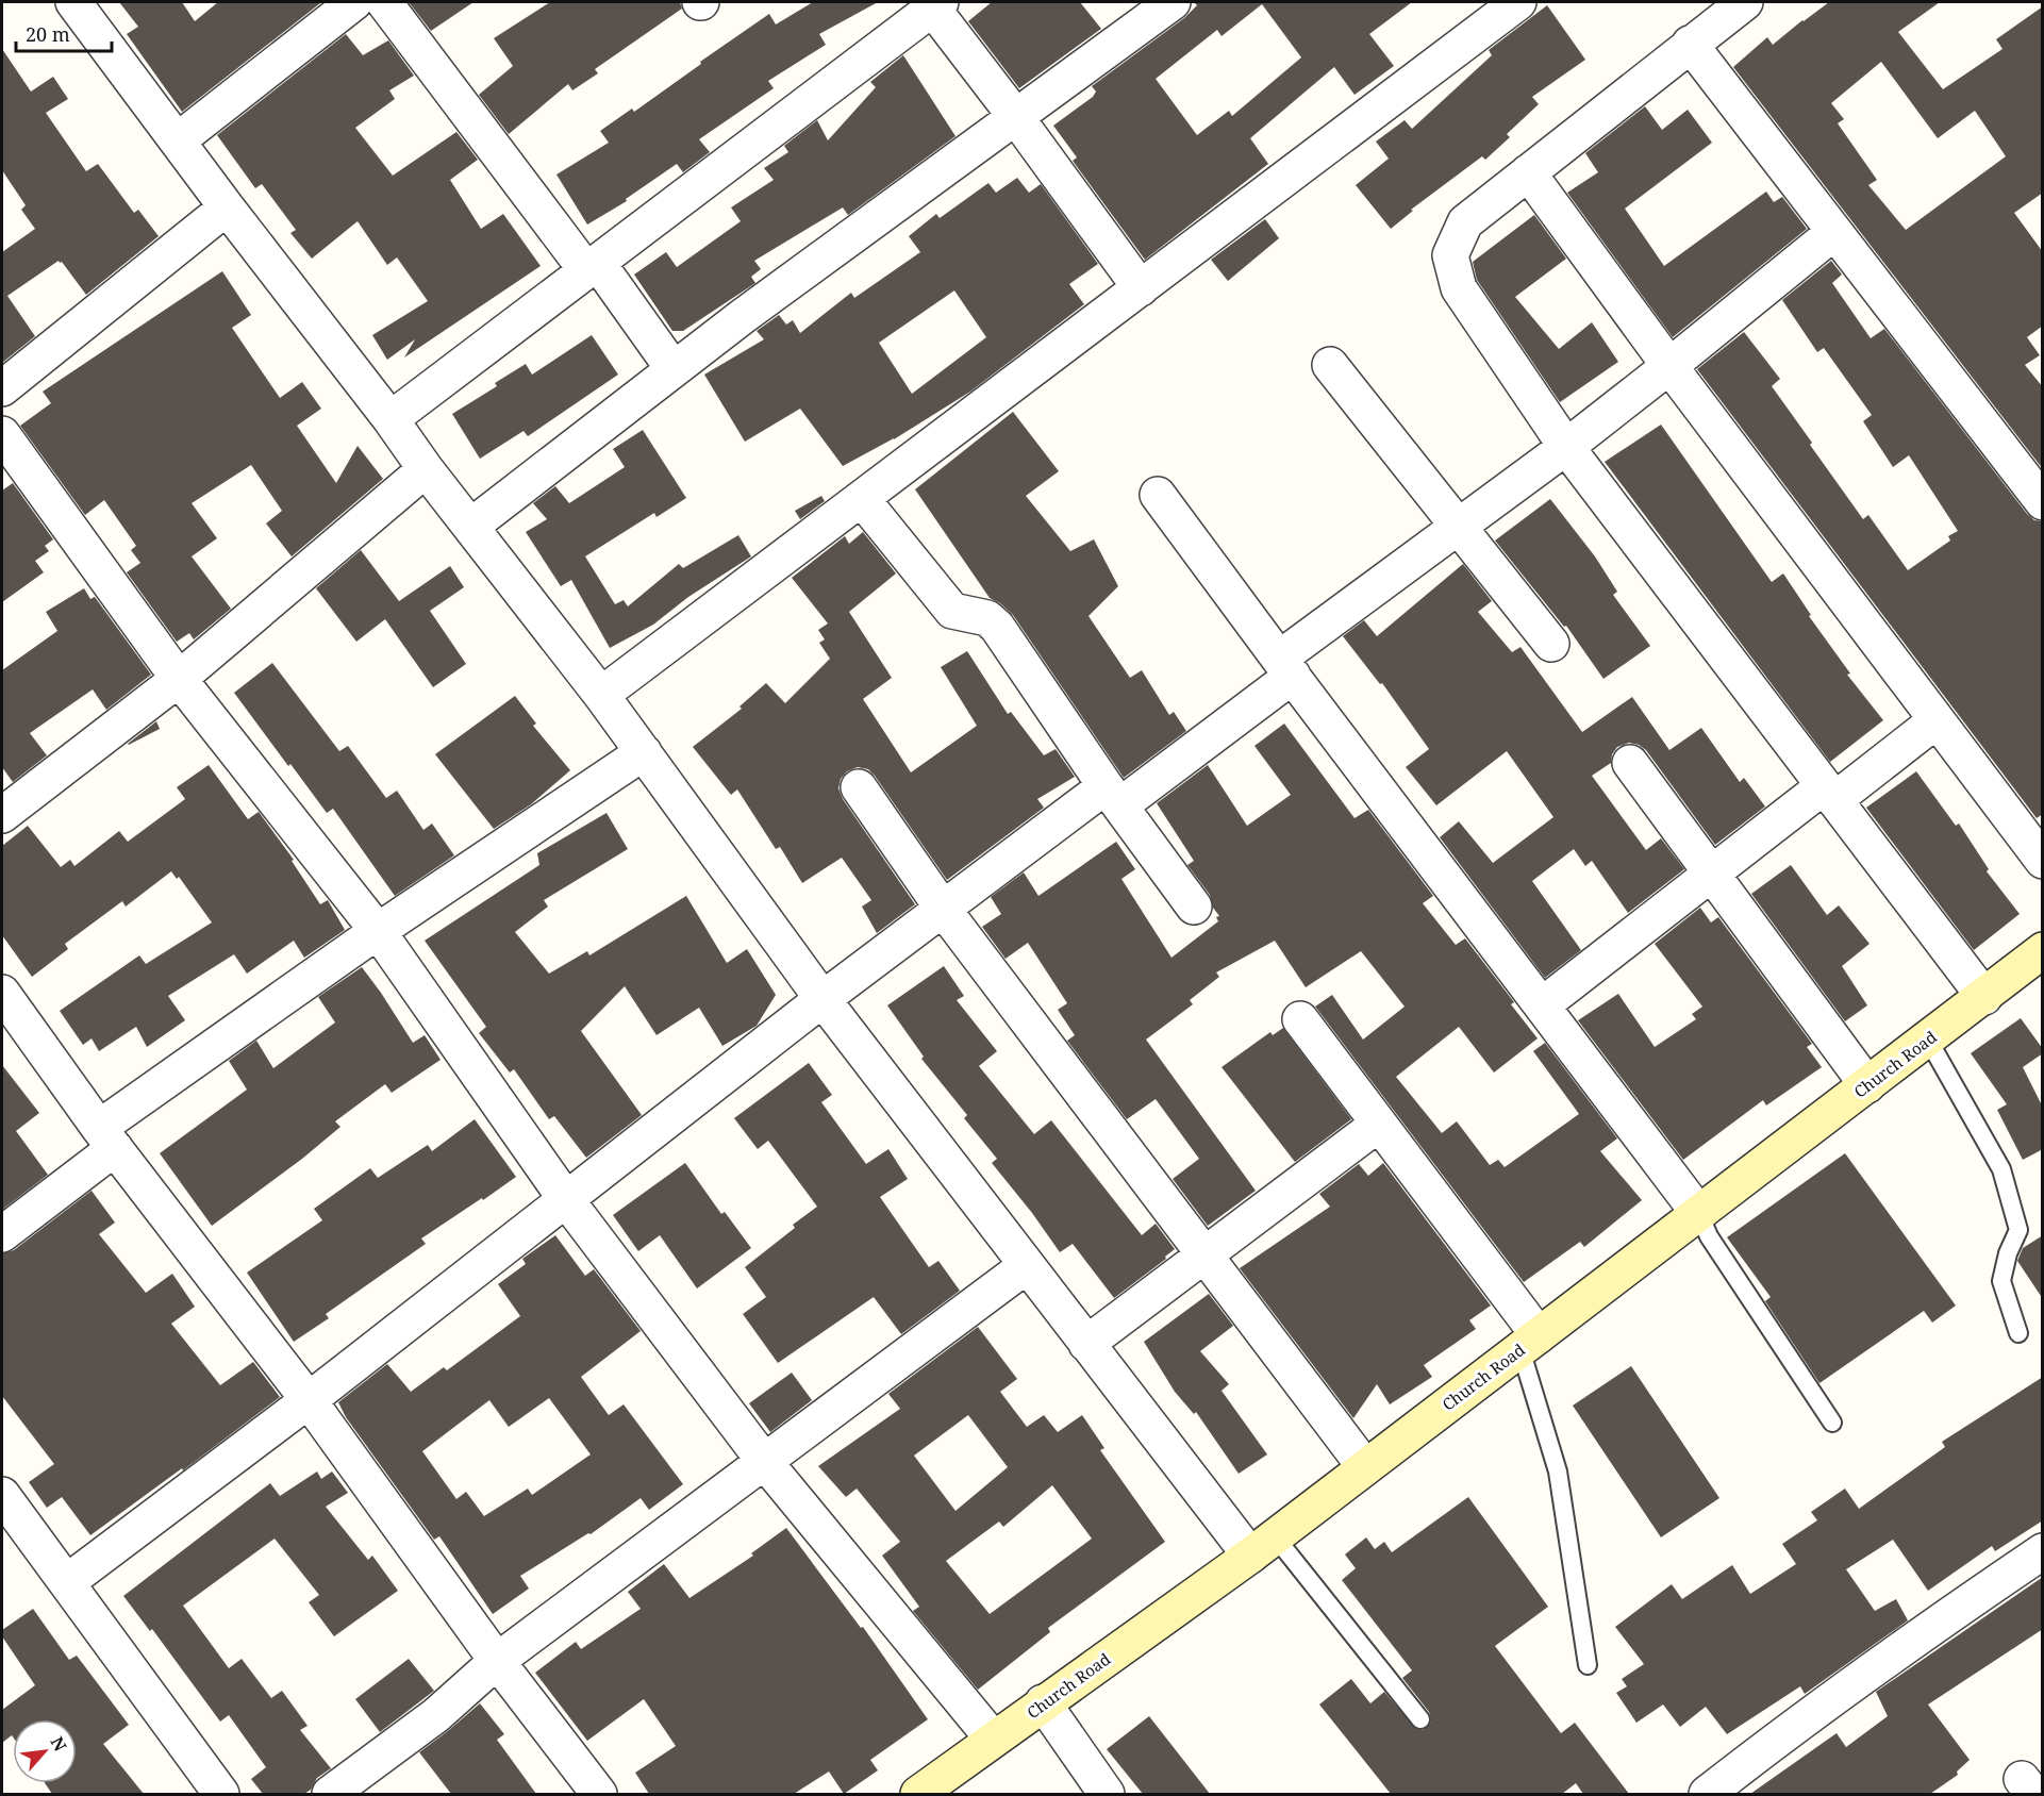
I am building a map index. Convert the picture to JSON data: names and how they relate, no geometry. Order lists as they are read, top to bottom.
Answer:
{
  "streets": {
    "street": ["Church Road"]
  },
  "scale_bar": "20 m",
  "north": "top right"
}
